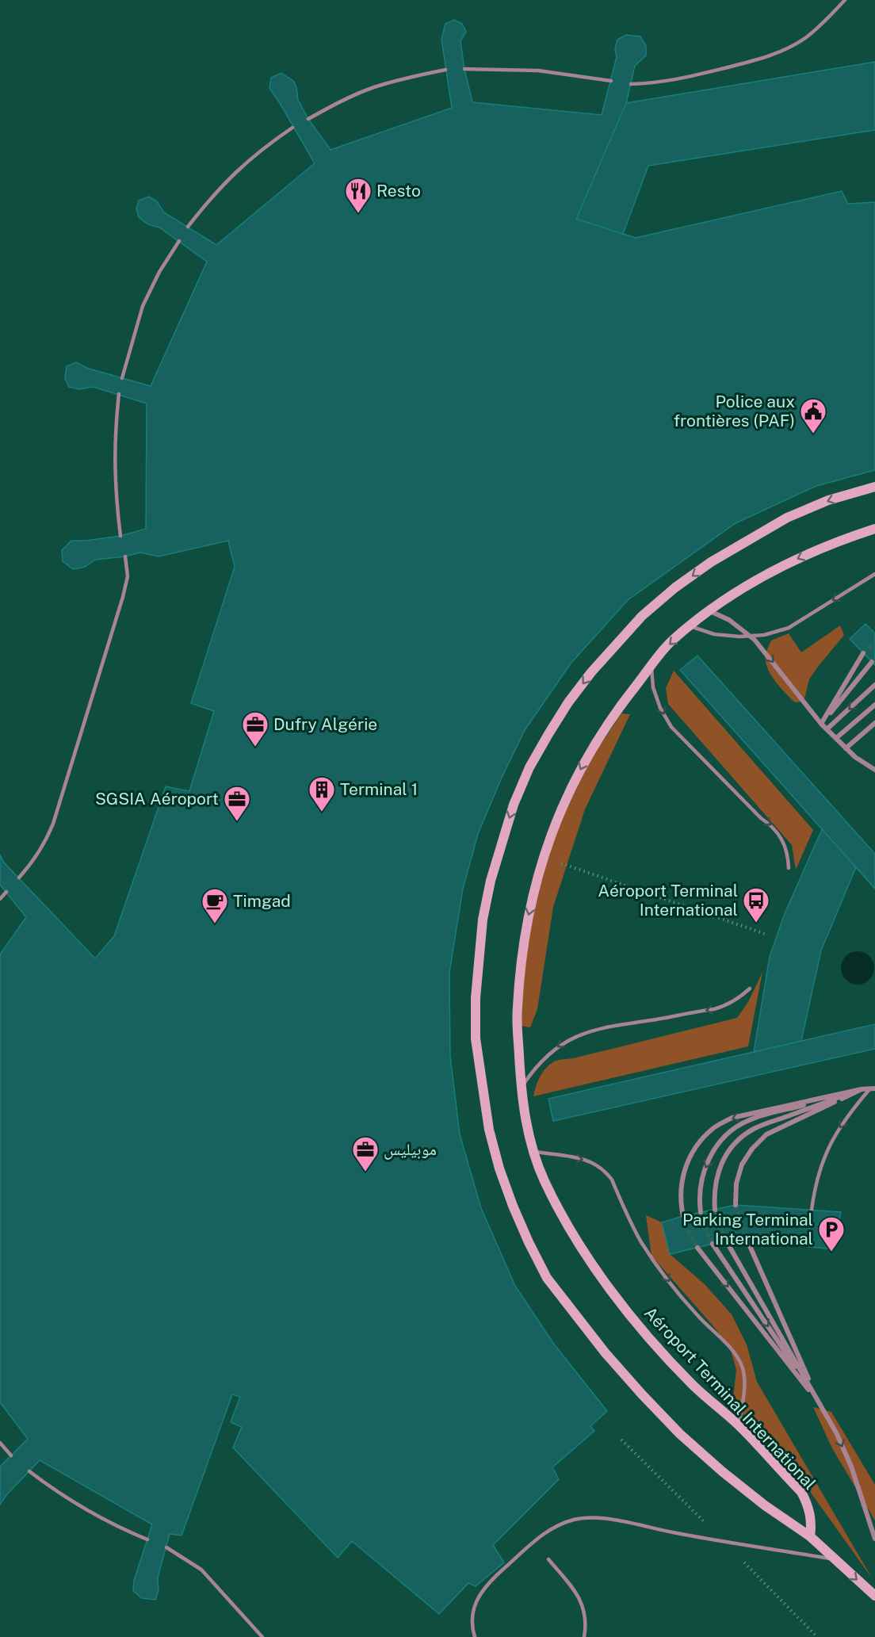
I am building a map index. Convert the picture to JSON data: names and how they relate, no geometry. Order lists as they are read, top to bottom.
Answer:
{
  "streets": {
    "main road": ["Aéroport Terminal International"]
  },
  "one_way": ["Aéroport Terminal International"],
  "places": {
    "restaurant": ["Resto"],
    "public building": ["Police aux frontières (PAF)"],
    "office": ["Dufry Algérie", "SGSIA Aéroport", "موبيليس"],
    "building": ["Terminal 1"],
    "bus stop": ["Aéroport Terminal International"],
    "cafe": ["Timgad"],
    "parking": ["Parking Terminal International"]
  }
}
